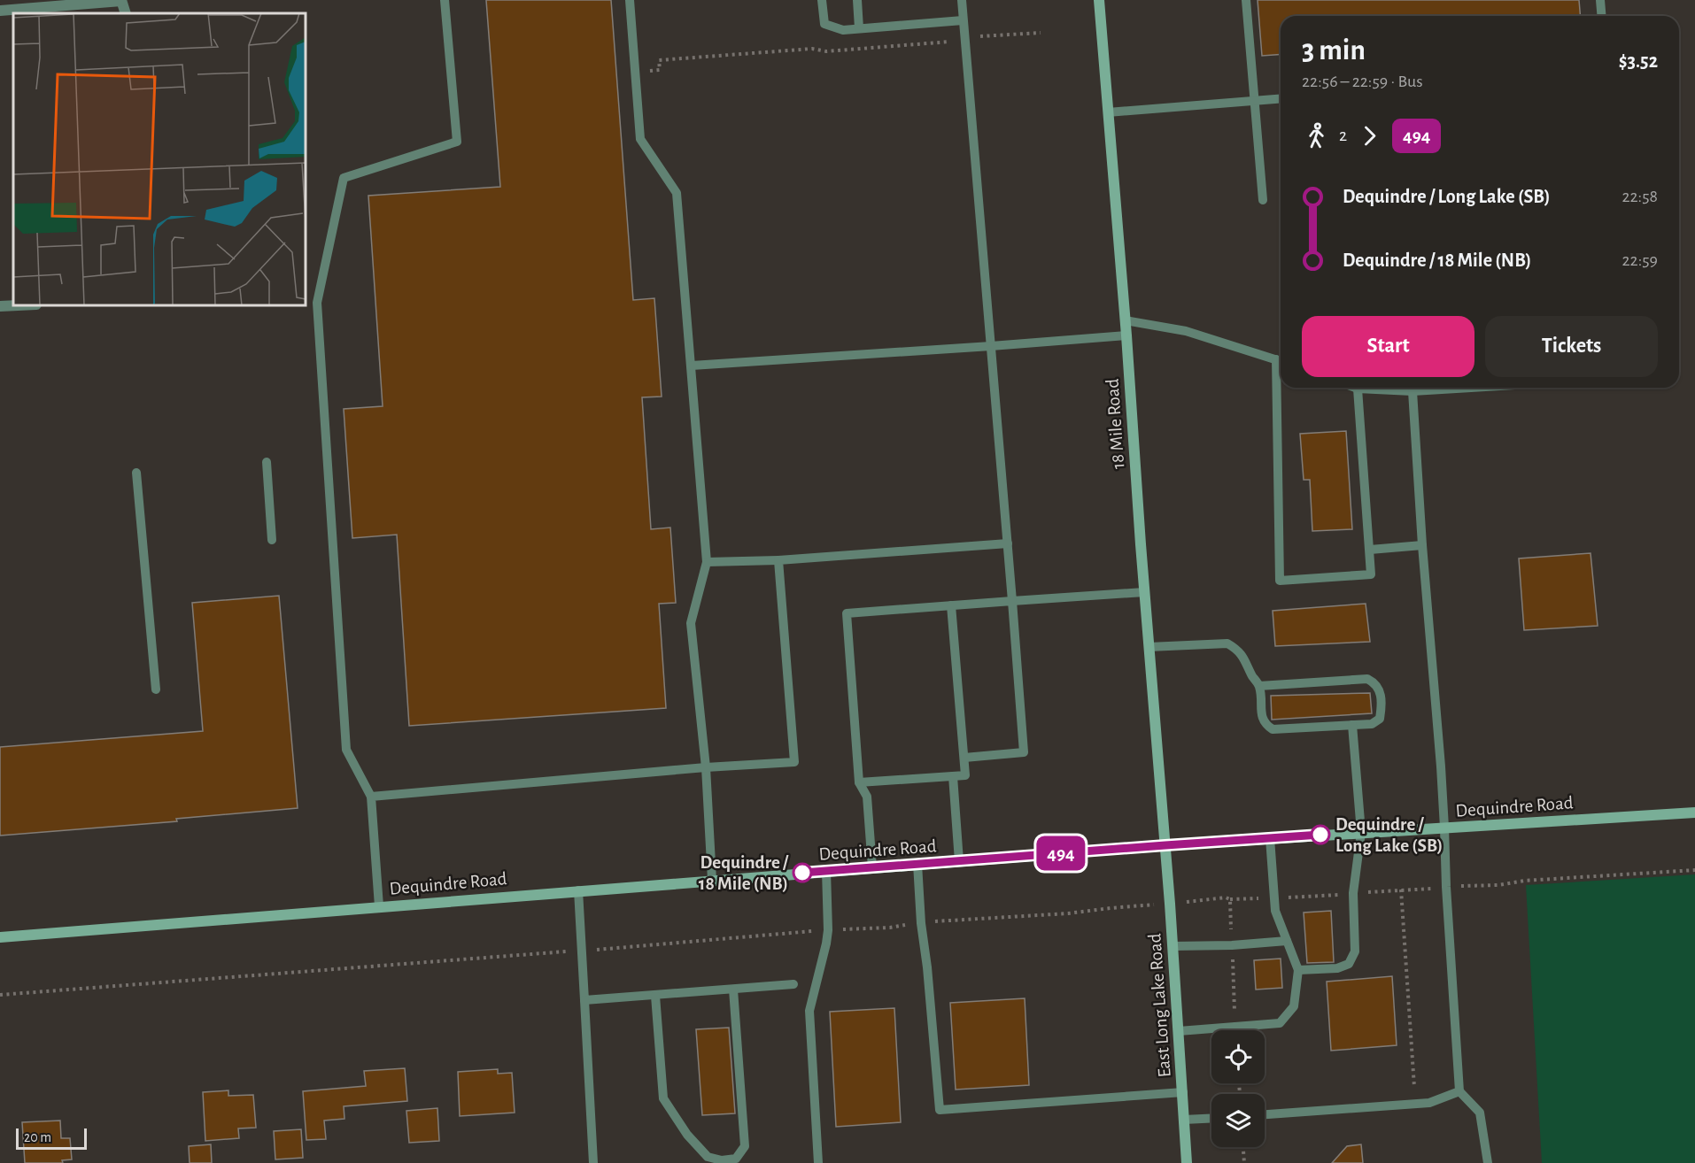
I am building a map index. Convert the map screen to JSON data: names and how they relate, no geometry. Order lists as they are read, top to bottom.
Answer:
{
  "streets": {
    "main road": ["18 Mile Road", "Dequindre Road", "East Long Lake Road"]
  },
  "crossings": [
    ["18 Mile Road", "Dequindre Road"],
    ["18 Mile Road", "East Long Lake Road"],
    ["Dequindre Road", "East Long Lake Road"]
  ],
  "places": ["Dequindre / Long Lake (SB)", "Dequindre / 18 Mile (NB)"],
  "lines": ["bus line 494"],
  "scale_bar": "20 m",
  "page": {
    "on_map": "494",
    "heading": ["3 min", "22:56 – 22:59 · Bus", "$3.52"],
    "legs": ["2", "494"],
    "list": [
      {
        "name": "Dequindre / Long Lake (SB)",
        "value": "22:58"
      },
      {
        "name": "Dequindre / 18 Mile (NB)",
        "value": "22:59"
      }
    ],
    "buttons": ["Start", "Tickets"],
    "scale": "20 m"
  }
}
